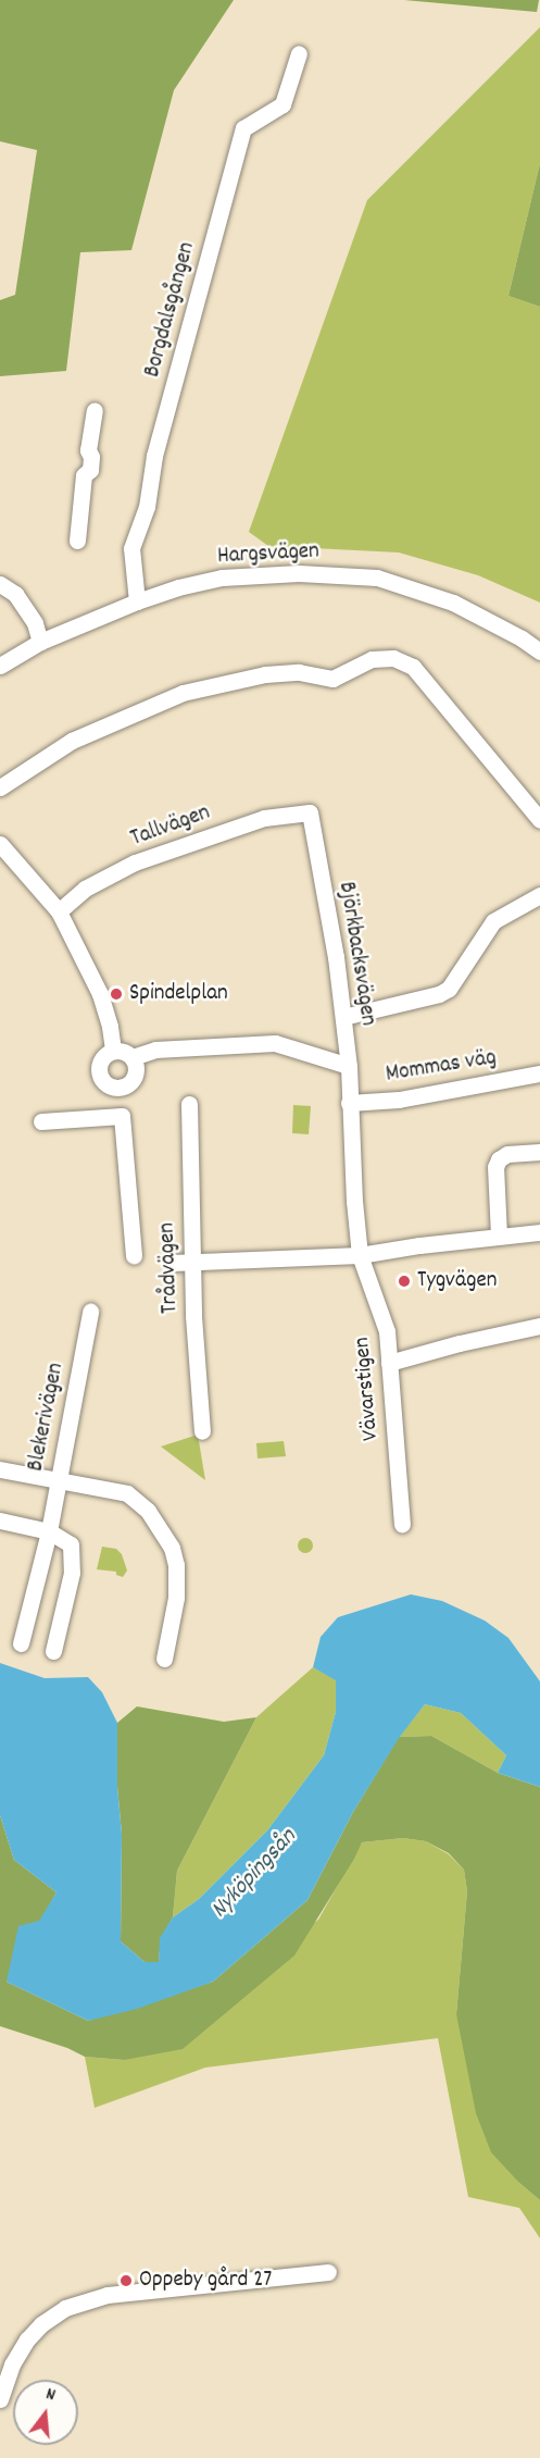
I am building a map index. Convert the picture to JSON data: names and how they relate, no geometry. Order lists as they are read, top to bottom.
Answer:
{
  "streets": {
    "street": [
      "Borgdalsgången",
      "Hargsvägen",
      "Tallvägen",
      "Björkbacksvägen",
      "Mommas väg",
      "Trådvägen",
      "Vävarstigen",
      "Blekerivägen"
    ]
  },
  "crossings": [
    ["Borgdalsgången", "Hargsvägen"],
    ["Tallvägen", "Björkbacksvägen"],
    ["Björkbacksvägen", "Mommas väg"]
  ],
  "water": ["Nyköpingsån"],
  "places": ["Spindelplan", "Tygvägen", "Oppeby gård 27"],
  "north": "top"
}
